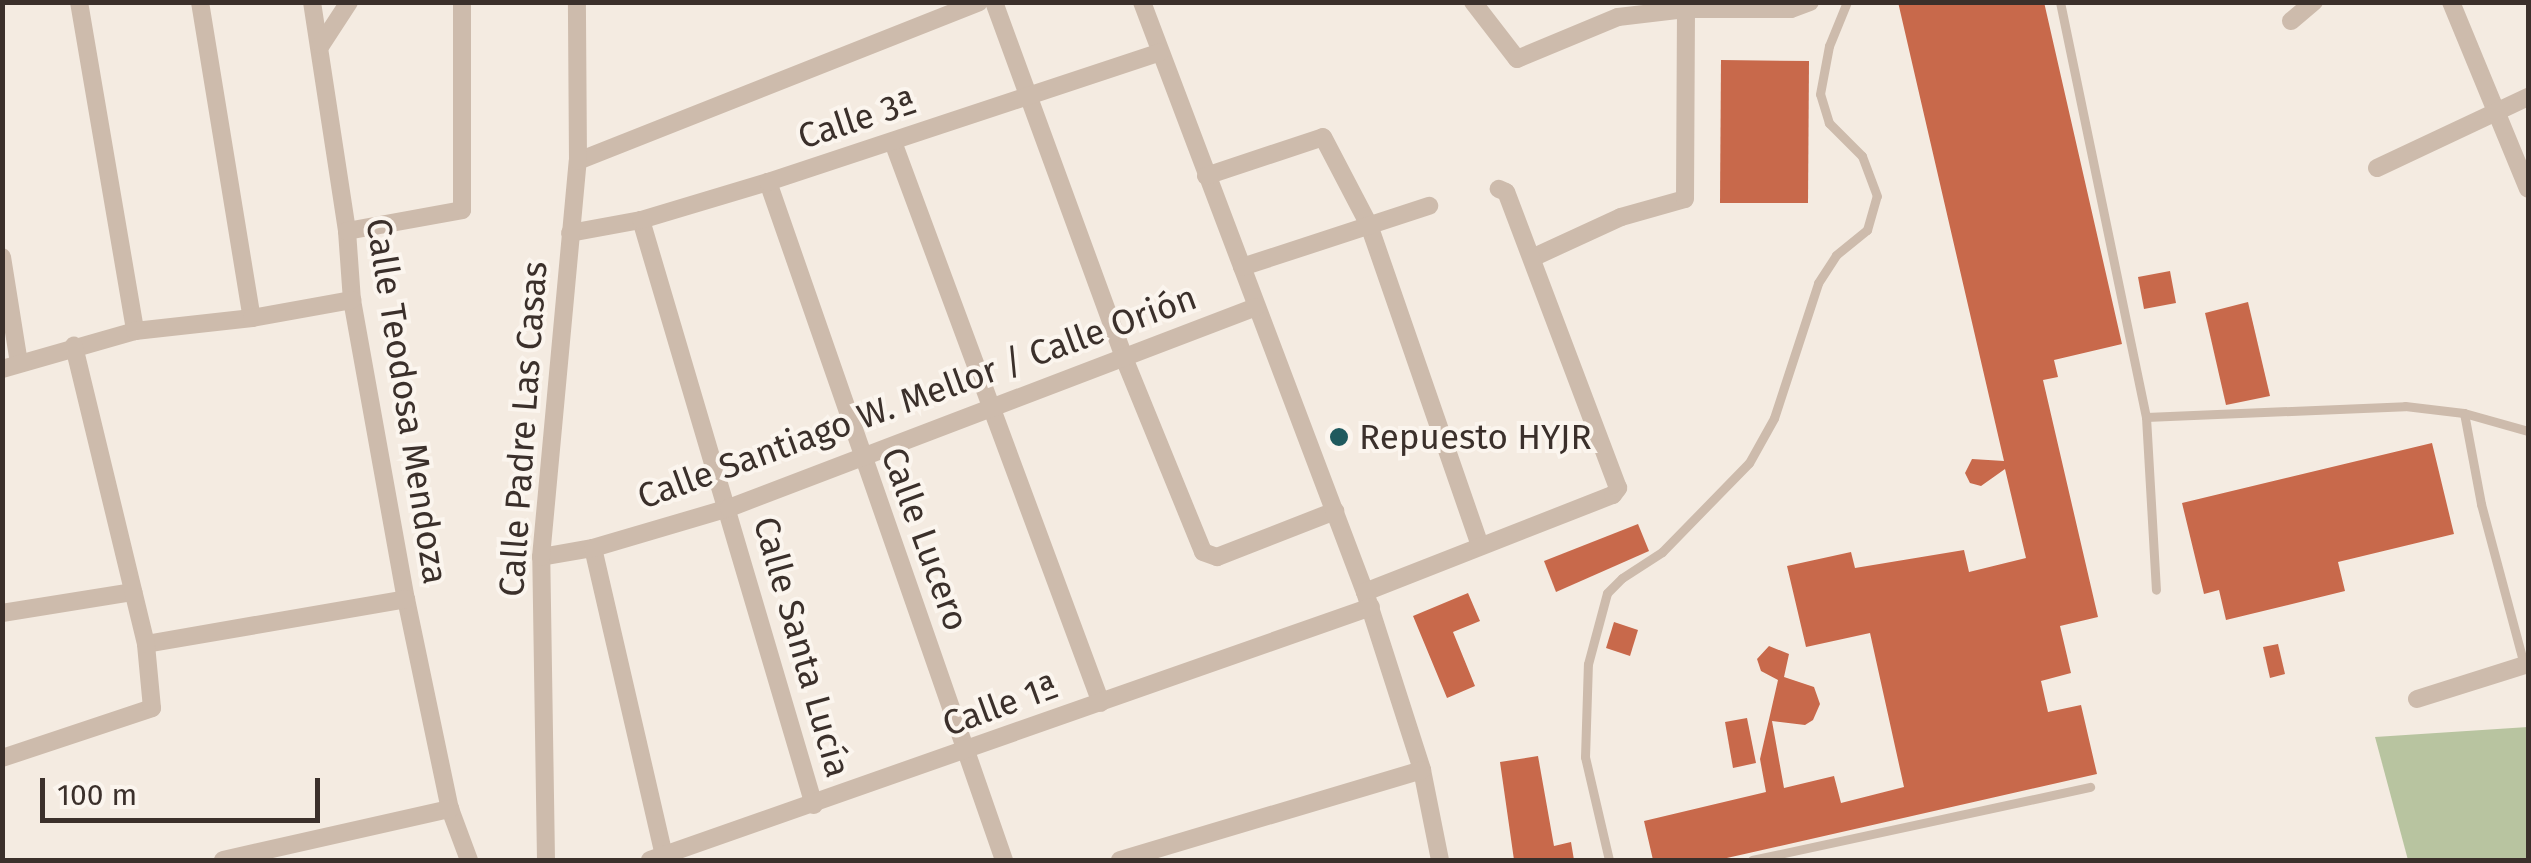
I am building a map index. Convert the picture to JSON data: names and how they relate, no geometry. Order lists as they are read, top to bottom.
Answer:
{
  "streets": {
    "street": [
      "Calle 3ª",
      "Calle Santiago W. Mellor / Calle Orión",
      "Calle Teodosa Mendoza",
      "Calle Padre Las Casas",
      "Calle Lucero",
      "Calle Santa Lucía",
      "Calle 1ª"
    ]
  },
  "crossings": [
    ["Calle 3ª", "Calle Padre Las Casas"],
    ["Calle 3ª", "Calle Lucero"],
    ["Calle 3ª", "Calle Santa Lucía"],
    ["Calle Santiago W. Mellor / Calle Orión", "Calle Padre Las Casas"],
    ["Calle Santiago W. Mellor / Calle Orión", "Calle Lucero"],
    ["Calle Santiago W. Mellor / Calle Orión", "Calle Santa Lucía"],
    ["Calle Lucero", "Calle 1ª"],
    ["Calle Santa Lucía", "Calle 1ª"]
  ],
  "places": ["Repuesto HYJR"],
  "scale_bar": "100 m"
}
